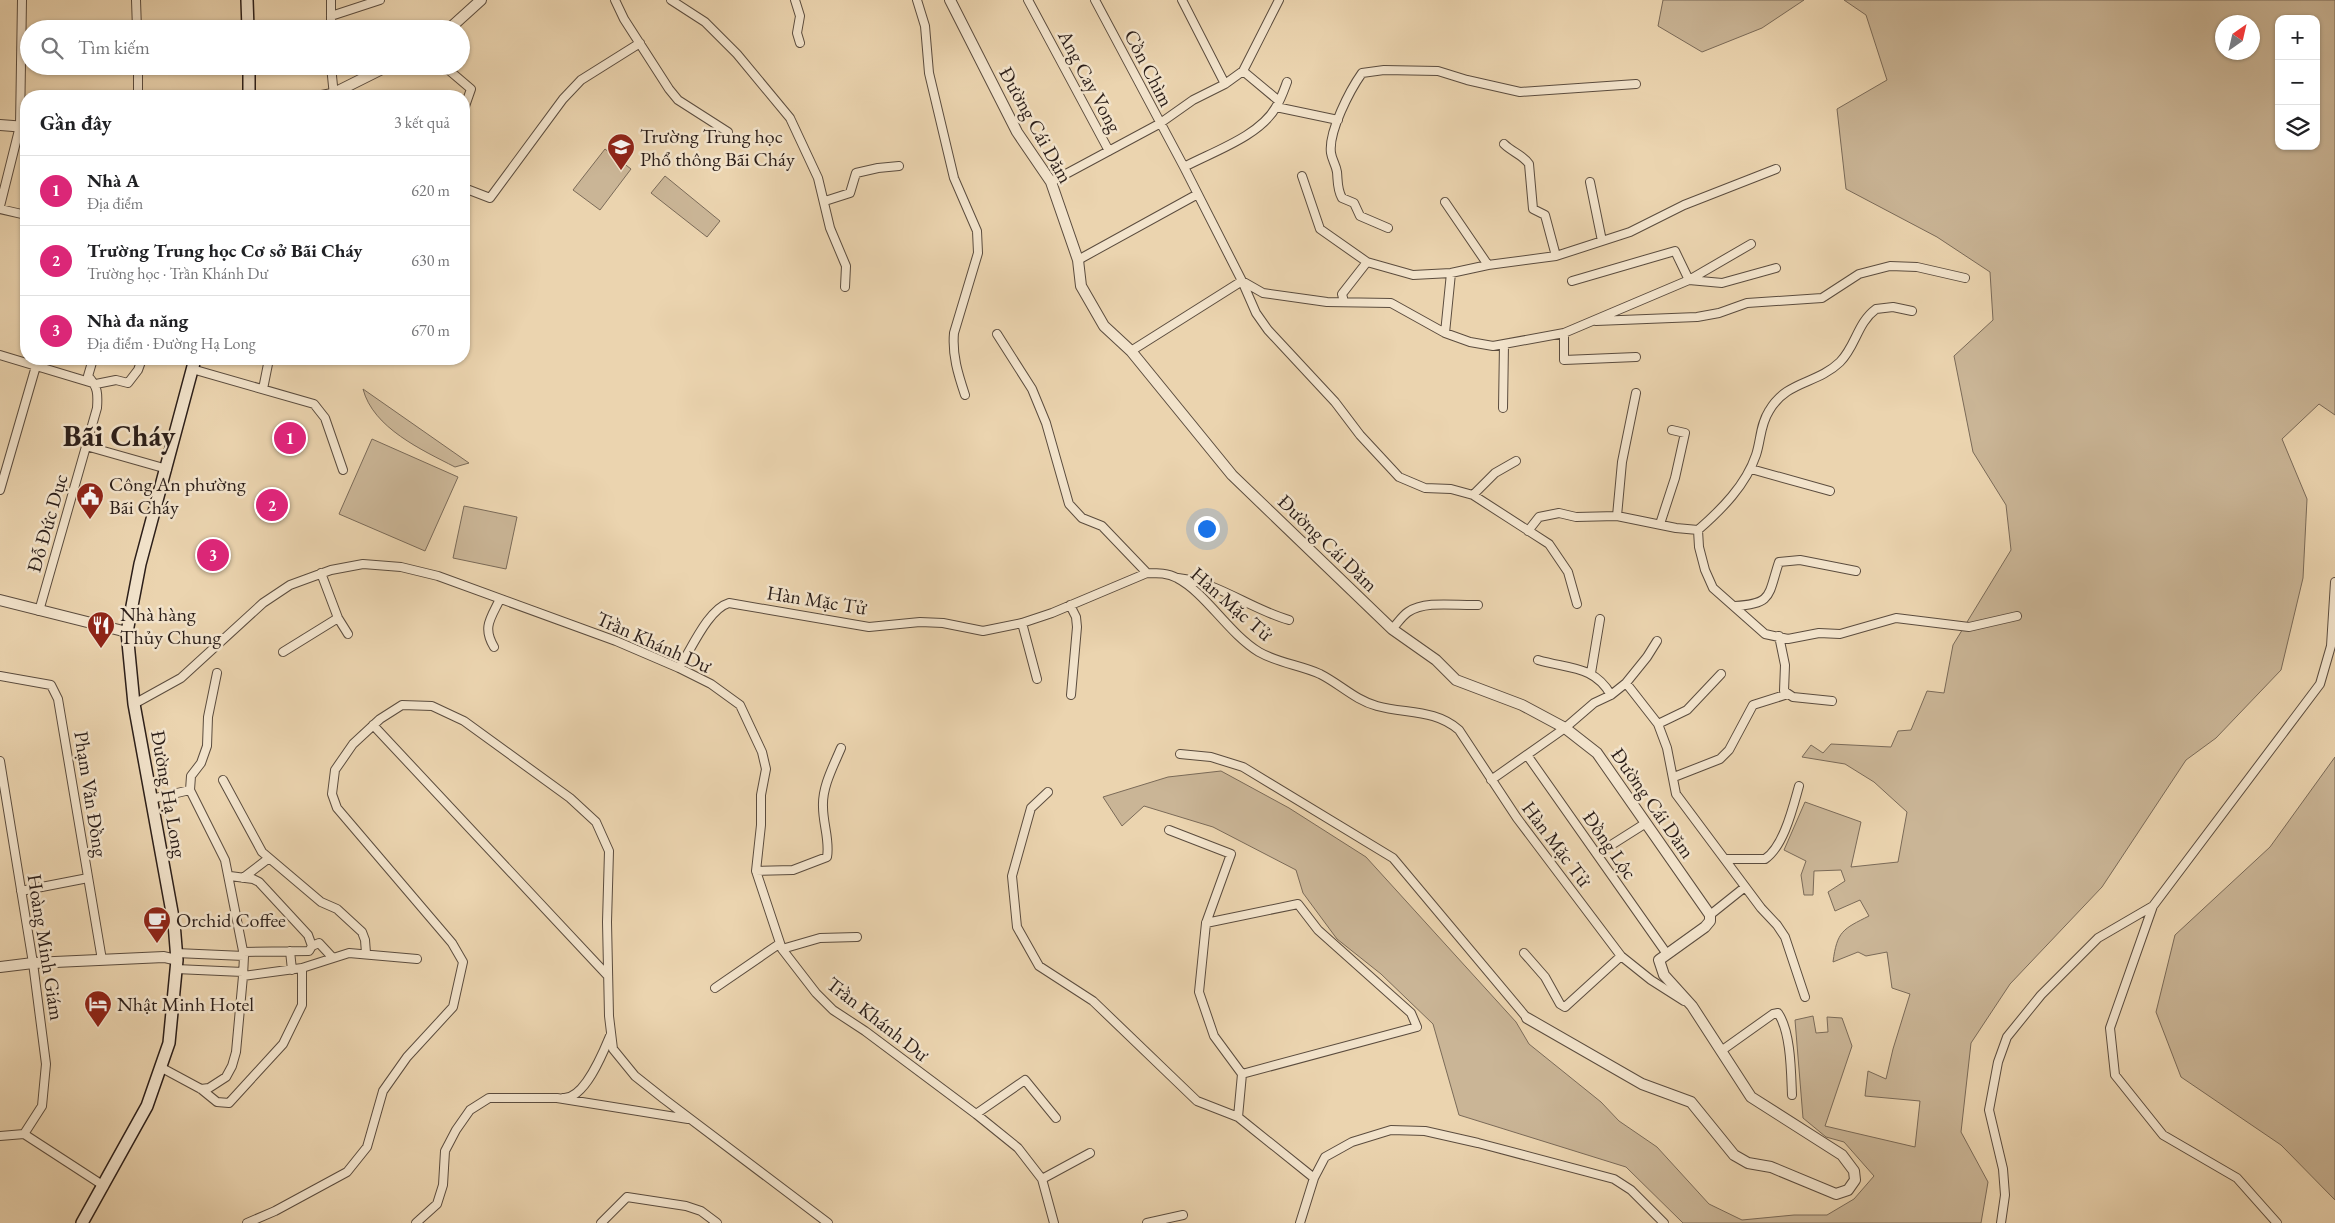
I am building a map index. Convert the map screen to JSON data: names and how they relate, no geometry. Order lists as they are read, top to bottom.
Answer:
{
  "streets": {
    "main road": ["Đường Hạ Long"],
    "street": [
      "Cồn Chìm",
      "Ang Cay Vong",
      "Đường Cái Dăm",
      "Đỗ Đức Dục",
      "Hàn Mặc Tử",
      "Trần Khánh Dư",
      "Phạm Văn Đồng",
      "Đồng Lộc",
      "Hoàng Minh Giám"
    ]
  },
  "crossings": [
    ["Hàn Mặc Tử", "Trần Khánh Dư"],
    ["Trần Khánh Dư", "Đường Hạ Long"]
  ],
  "districts": ["Bãi Cháy"],
  "places": {
    "school or university": ["Trường Trung học Phổ thông Bãi Cháy"],
    "public building": ["Công An phường Bãi Cháy"],
    "restaurant": ["Nhà hàng Thủy Chung"],
    "cafe": ["Orchid Coffee"],
    "hotel": ["Nhật Minh Hotel"]
  },
  "north": "top right",
  "page": {
    "map_buttons": ["+", "−"],
    "search": "Tìm kiếm",
    "heading": ["Gần đây", "3 kết quả"],
    "list": [
      {
        "mark": "1",
        "name": "Nhà A",
        "note": "Địa điểm",
        "value": "620 m"
      },
      {
        "mark": "2",
        "name": "Trường Trung học Cơ sở Bãi Cháy",
        "note": "Trường học · Trần Khánh Dư",
        "value": "630 m"
      },
      {
        "mark": "3",
        "name": "Nhà đa năng",
        "note": "Địa điểm · Đường Hạ Long",
        "value": "670 m"
      }
    ],
    "pins": ["1", "2", "3"]
  }
}
